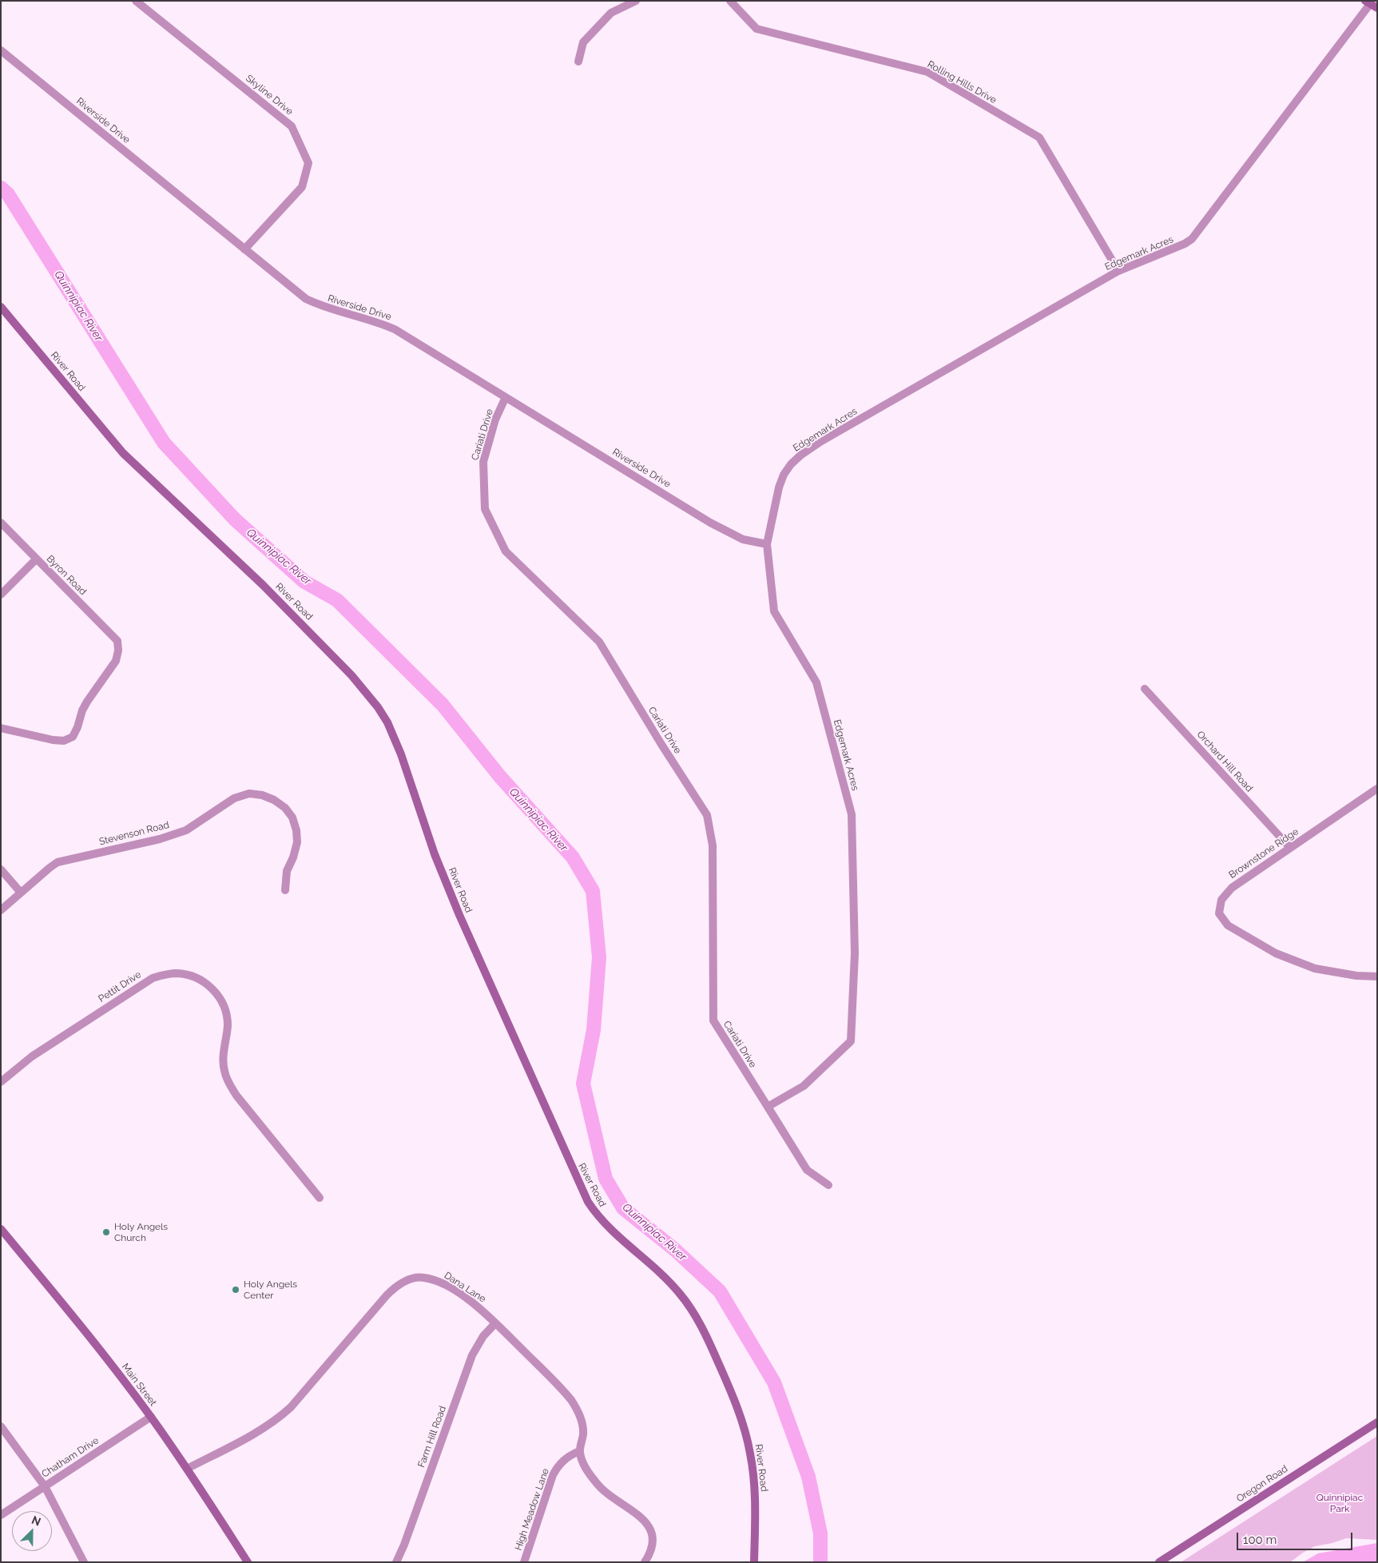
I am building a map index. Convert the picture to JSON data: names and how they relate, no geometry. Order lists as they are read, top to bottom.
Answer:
{
  "streets": {
    "main road": ["River Road", "Main Street", "Oregon Road"],
    "street": [
      "Rolling Hills Drive",
      "Skyline Drive",
      "Riverside Drive",
      "Edgemark Acres",
      "Cariati Drive",
      "Byron Road",
      "Orchard Hill Road",
      "Stevenson Road",
      "Brownstone Ridge",
      "Pettit Drive",
      "Dana Lane",
      "Farm Hill Road",
      "Chatham Drive",
      "High Meadow Lane"
    ]
  },
  "crossings": [
    ["Rolling Hills Drive", "Edgemark Acres"],
    ["Skyline Drive", "Riverside Drive"],
    ["Riverside Drive", "Edgemark Acres"],
    ["Riverside Drive", "Cariati Drive"],
    ["Edgemark Acres", "Cariati Drive"],
    ["Orchard Hill Road", "Brownstone Ridge"],
    ["Dana Lane", "Main Street"],
    ["Dana Lane", "Farm Hill Road"],
    ["Dana Lane", "High Meadow Lane"],
    ["Main Street", "Chatham Drive"]
  ],
  "water": ["Quinnipiac River"],
  "parks": ["Quinnipiac Park"],
  "places": ["Holy Angels Church", "Holy Angels Center"],
  "scale_bar": "100 m",
  "north": "top right"
}
